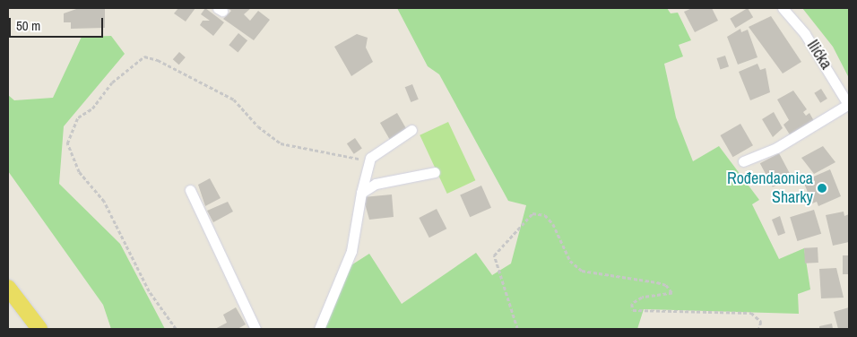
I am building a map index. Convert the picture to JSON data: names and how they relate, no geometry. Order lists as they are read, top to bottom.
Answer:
{
  "streets": {
    "street": ["Ilićka"]
  },
  "places": ["Rođendaonica Sharky"],
  "scale_bar": "50 m"
}
